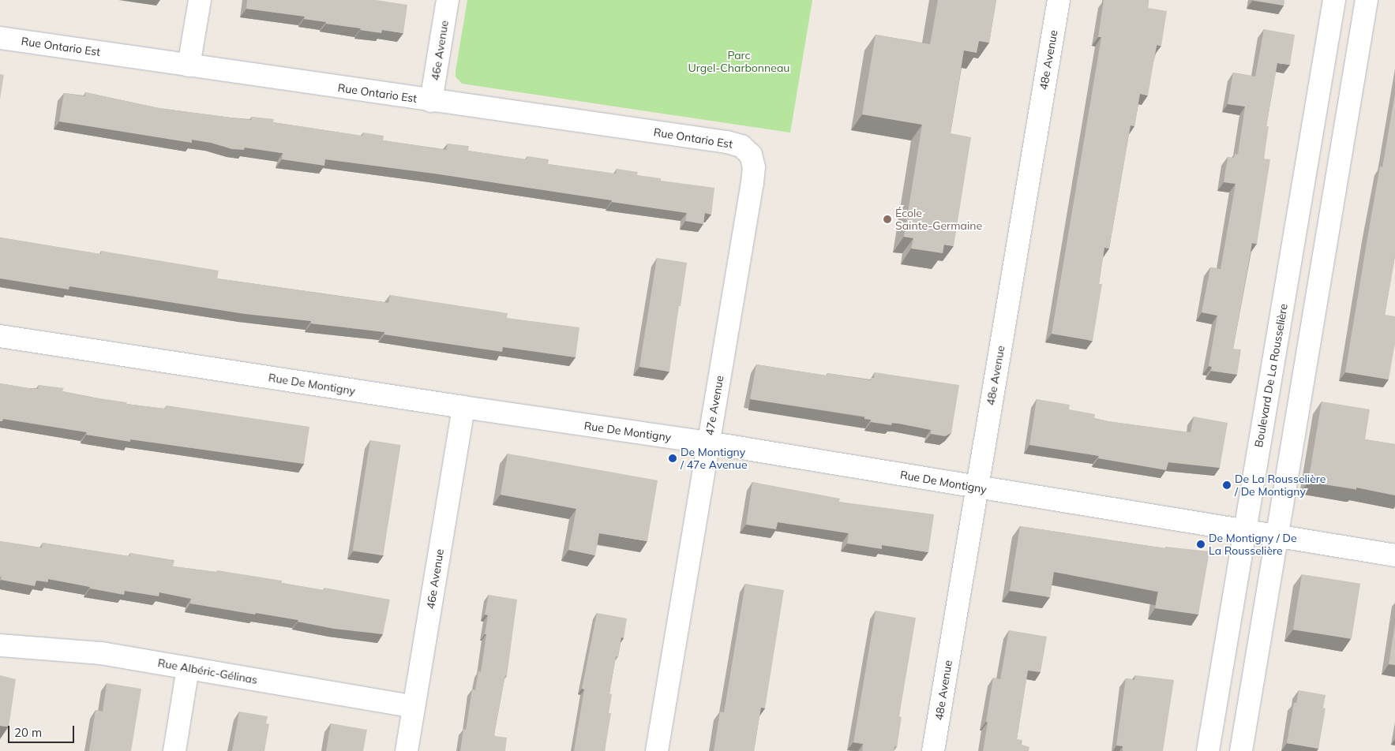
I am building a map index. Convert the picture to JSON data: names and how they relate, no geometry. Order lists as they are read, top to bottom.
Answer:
{
  "streets": {
    "street": [
      "Rue Ontario Est",
      "46e Avenue",
      "48e Avenue",
      "Boulevard De La Rousselière",
      "Rue De Montigny",
      "47e Avenue",
      "Rue Albéric-Gélinas"
    ]
  },
  "crossings": [
    ["Rue Ontario Est", "46e Avenue"],
    ["Rue Ontario Est", "47e Avenue"],
    ["46e Avenue", "Rue De Montigny"],
    ["46e Avenue", "Rue Albéric-Gélinas"],
    ["48e Avenue", "Rue De Montigny"],
    ["Boulevard De La Rousselière", "Rue De Montigny"],
    ["Rue De Montigny", "47e Avenue"]
  ],
  "parks": ["Parc Urgel-Charbonneau"],
  "places": [
    "École Sainte-Germaine",
    "De Montigny / 47e Avenue",
    "De La Rousselière / De Montigny",
    "De Montigny / De La Rousselière"
  ],
  "scale_bar": "20 m"
}
